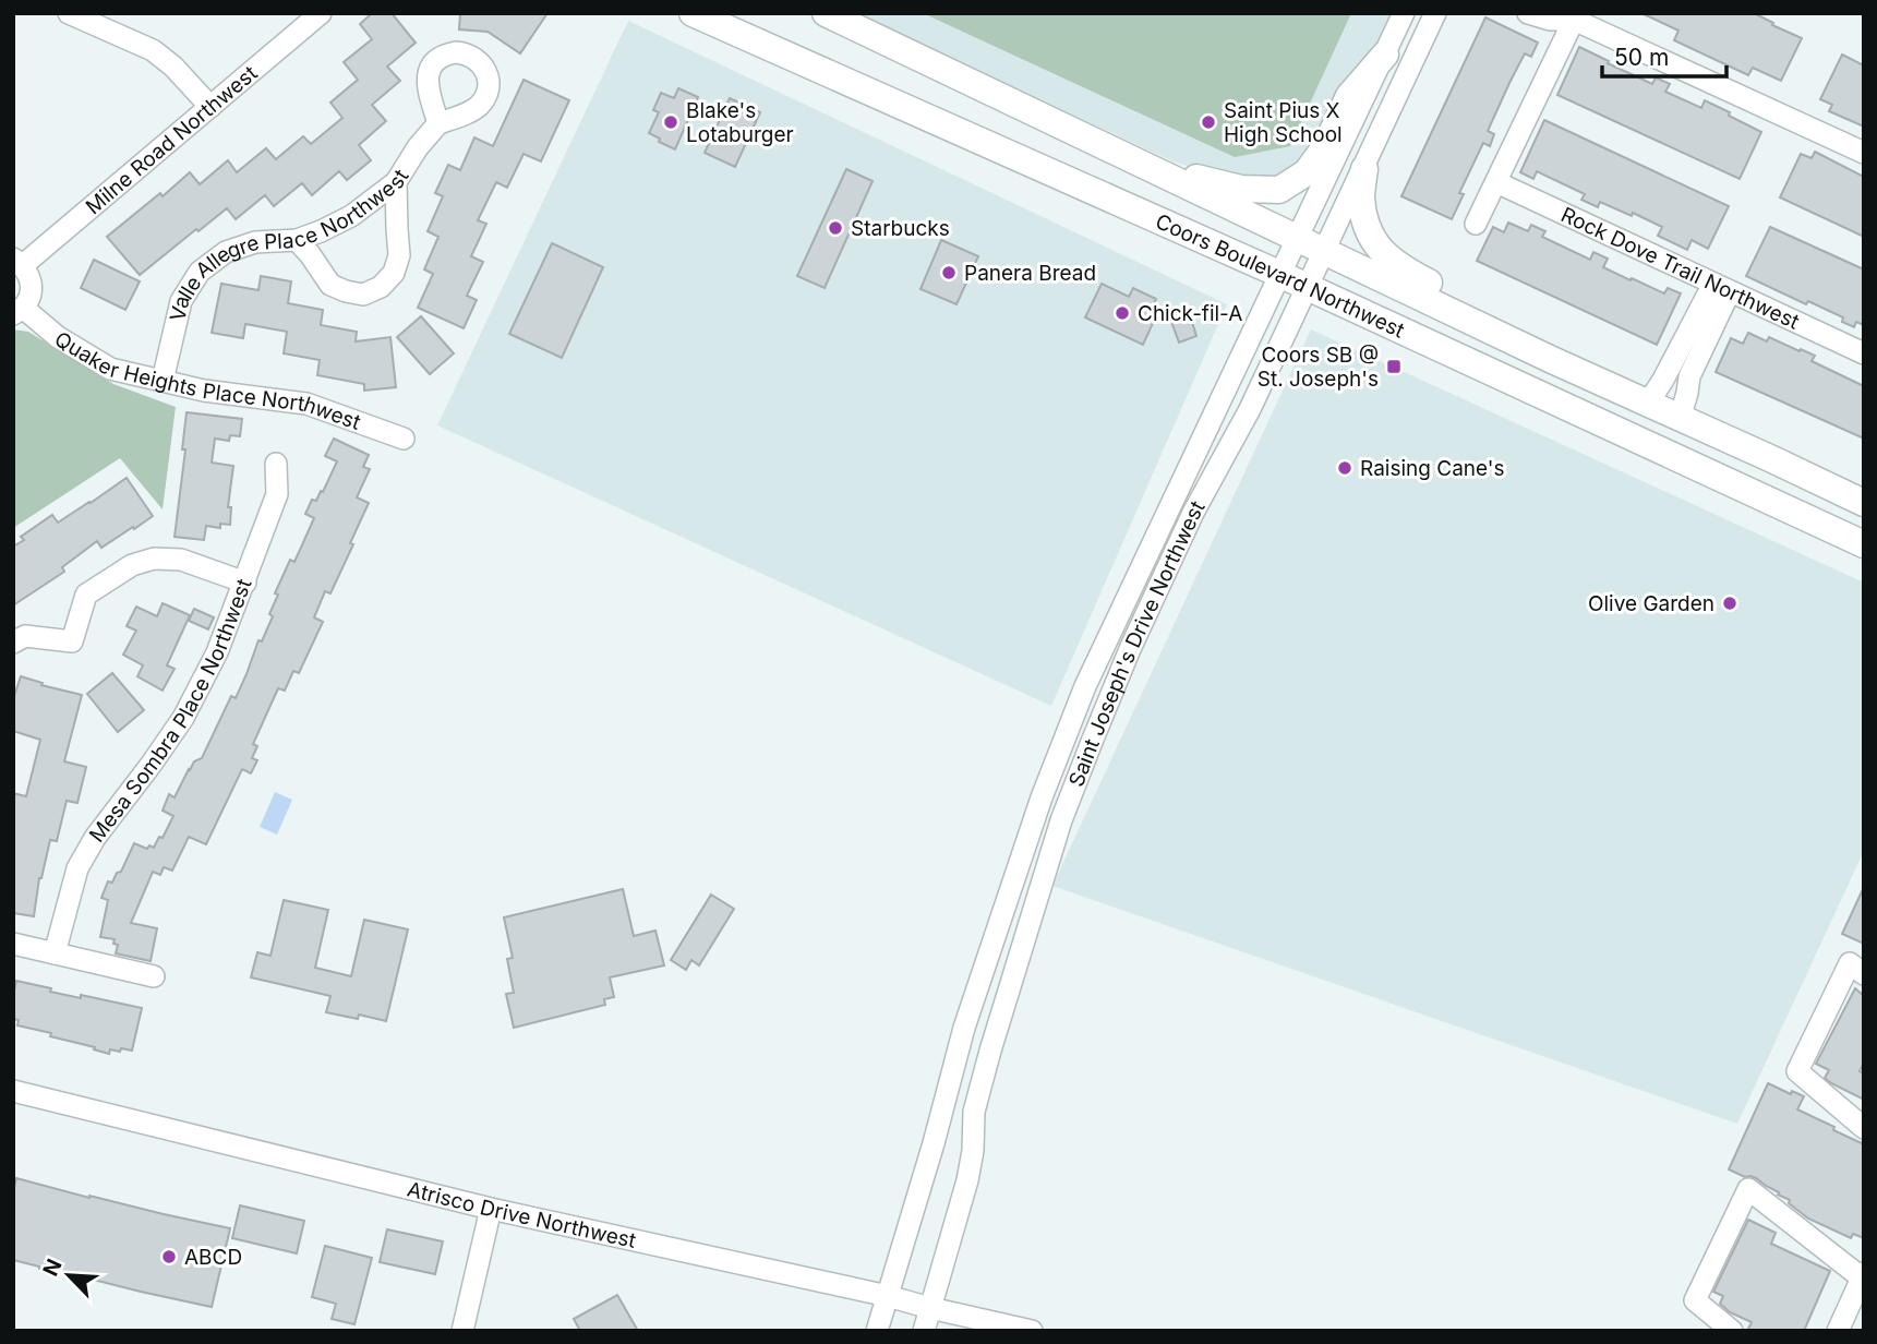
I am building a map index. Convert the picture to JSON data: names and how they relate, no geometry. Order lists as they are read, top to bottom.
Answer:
{
  "streets": {
    "main road": ["Coors Boulevard Northwest"],
    "street": [
      "Milne Road Northwest",
      "Valle Allegre Place Northwest",
      "Rock Dove Trail Northwest",
      "Quaker Heights Place Northwest",
      "Saint Joseph's Drive Northwest",
      "Mesa Sombra Place Northwest",
      "Atrisco Drive Northwest"
    ]
  },
  "crossings": [
    ["Valle Allegre Place Northwest", "Quaker Heights Place Northwest"],
    ["Coors Boulevard Northwest", "Saint Joseph's Drive Northwest"],
    ["Saint Joseph's Drive Northwest", "Atrisco Drive Northwest"]
  ],
  "places": {
    "other": [
      "Blake's Lotaburger",
      "Saint Pius X High School",
      "Starbucks",
      "Panera Bread",
      "Chick-fil-A",
      "Raising Cane's",
      "Olive Garden",
      "ABCD"
    ],
    "transit": ["Coors SB @ St. Joseph's"]
  },
  "scale_bar": "50 m",
  "north": "top left"
}
